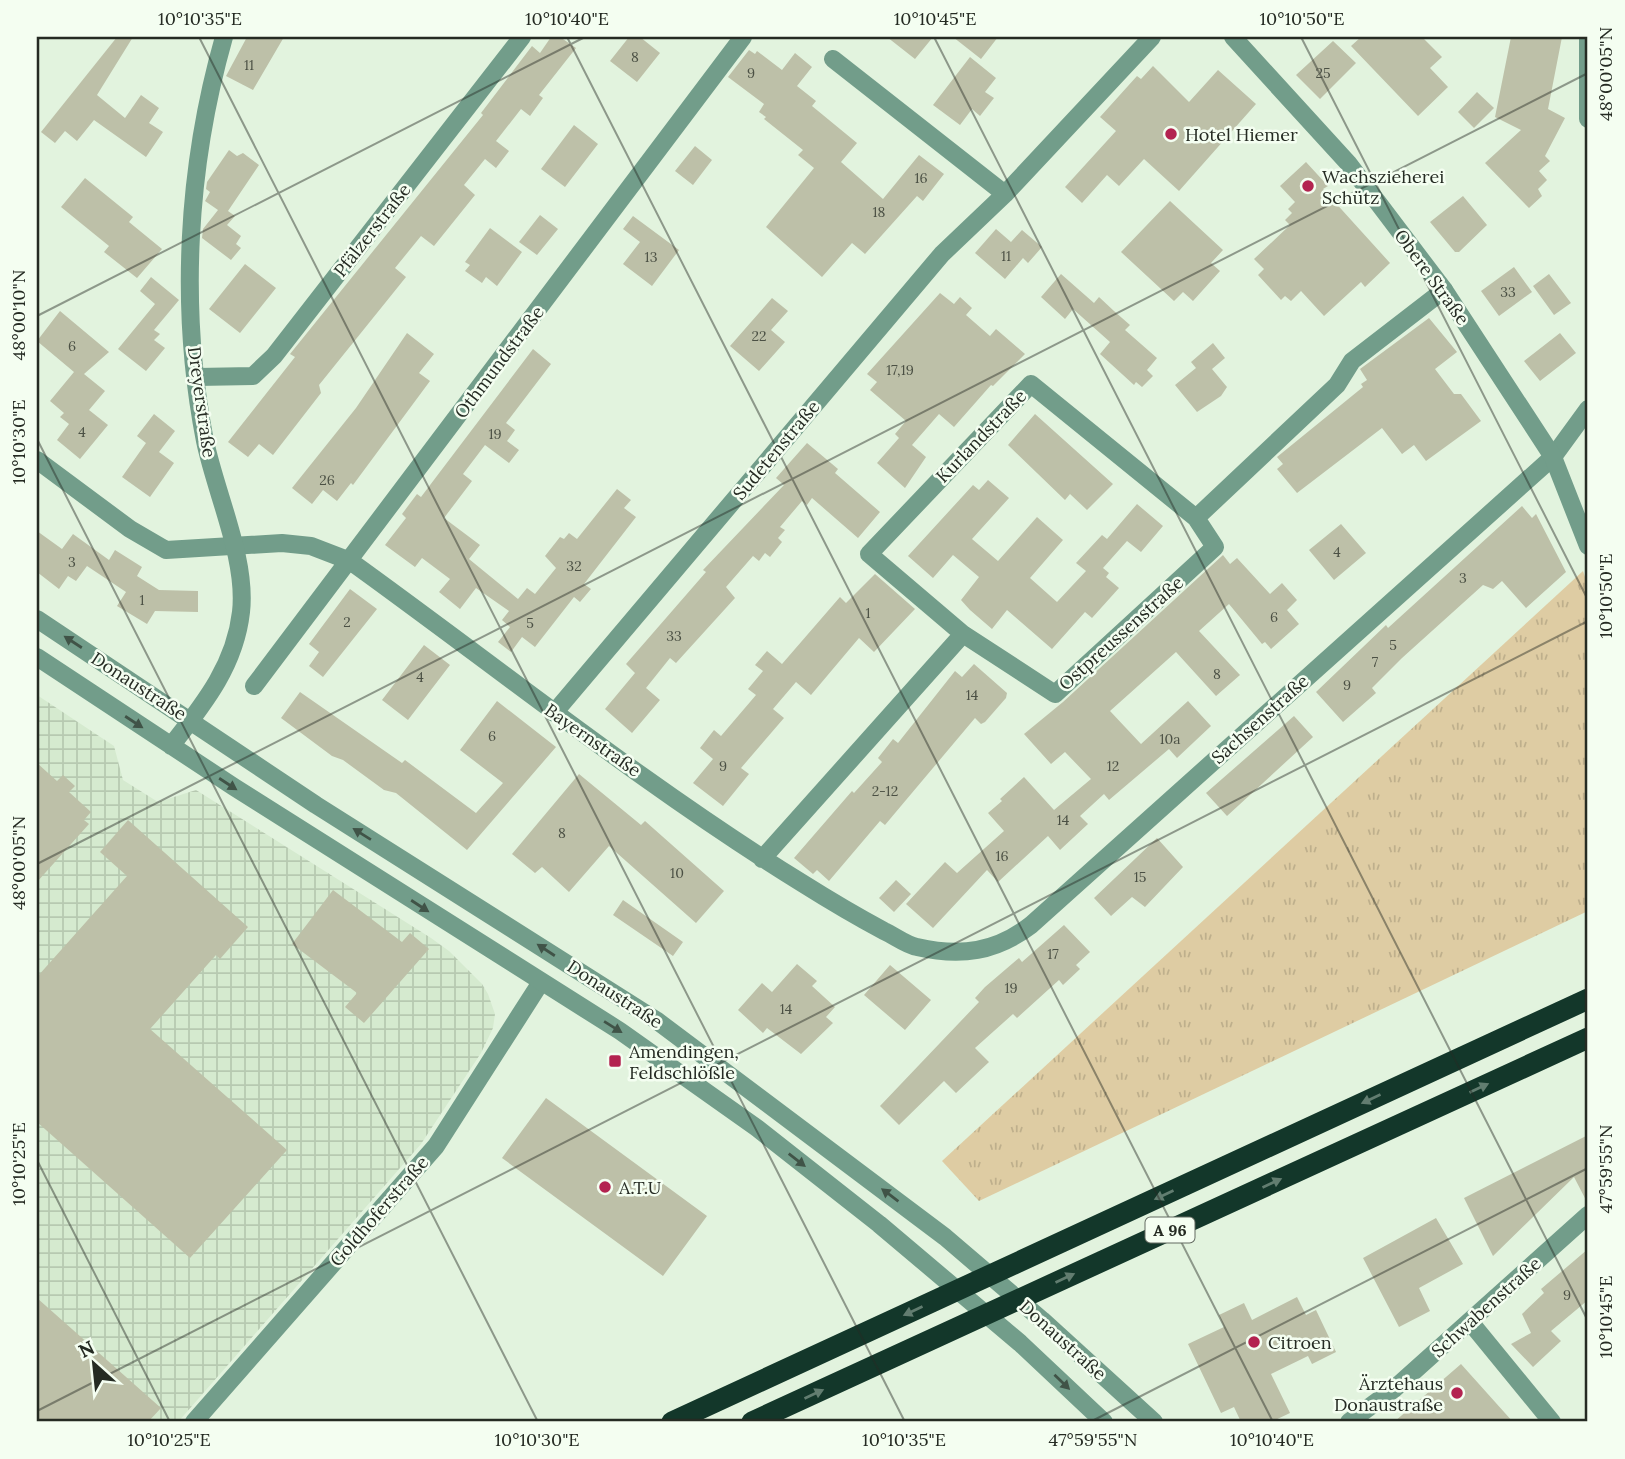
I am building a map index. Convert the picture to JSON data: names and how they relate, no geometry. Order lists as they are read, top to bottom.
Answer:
{
  "streets": {
    "highway": ["A 96"],
    "street": [
      "Pfälzerstraße",
      "Obere Straße",
      "Othmundstraße",
      "Dreyerstraße",
      "Kurlandstraße",
      "Sudetenstraße",
      "Ostpreussenstraße",
      "Donaustraße",
      "Sachsenstraße",
      "Bayernstraße",
      "Goldhoferstraße",
      "Schwabenstraße"
    ]
  },
  "crossings": [
    ["Pfälzerstraße", "Dreyerstraße"],
    ["Obere Straße", "Sachsenstraße"],
    ["Othmundstraße", "Bayernstraße"],
    ["Dreyerstraße", "Donaustraße"],
    ["Dreyerstraße", "Bayernstraße"],
    ["Kurlandstraße", "Ostpreussenstraße"],
    ["Sudetenstraße", "Bayernstraße"],
    ["Donaustraße", "Goldhoferstraße"],
    ["Sachsenstraße", "Bayernstraße"]
  ],
  "places": {
    "other": [
      "Hotel Hiemer",
      "Wachszieherei Schütz",
      "A.T.U",
      "Citroen",
      "Ärztehaus Donaustraße"
    ],
    "transit": ["Amendingen, Feldschlößle"]
  },
  "house_numbers": [
    "8",
    "11",
    "9",
    "25",
    "16",
    "18",
    "11",
    "13",
    "33",
    "22",
    "6",
    "17,19",
    "4",
    "19",
    "26",
    "4",
    "3",
    "32",
    "3",
    "1",
    "1",
    "6",
    "2",
    "5",
    "33",
    "5",
    "7",
    "8",
    "4",
    "9",
    "14",
    "6",
    "10a",
    "9",
    "12",
    "2-12",
    "14",
    "8",
    "16",
    "10",
    "15",
    "17",
    "19",
    "14",
    "9"
  ],
  "north": "top left",
  "coordinates": [
    "10°10'35\"E",
    "10°10'40\"E",
    "10°10'45\"E",
    "10°10'50\"E",
    "48°00'05\"N",
    "48°00'10\"N",
    "10°10'30\"E",
    "10°10'25\"E",
    "47°59'55\"N"
  ]
}
